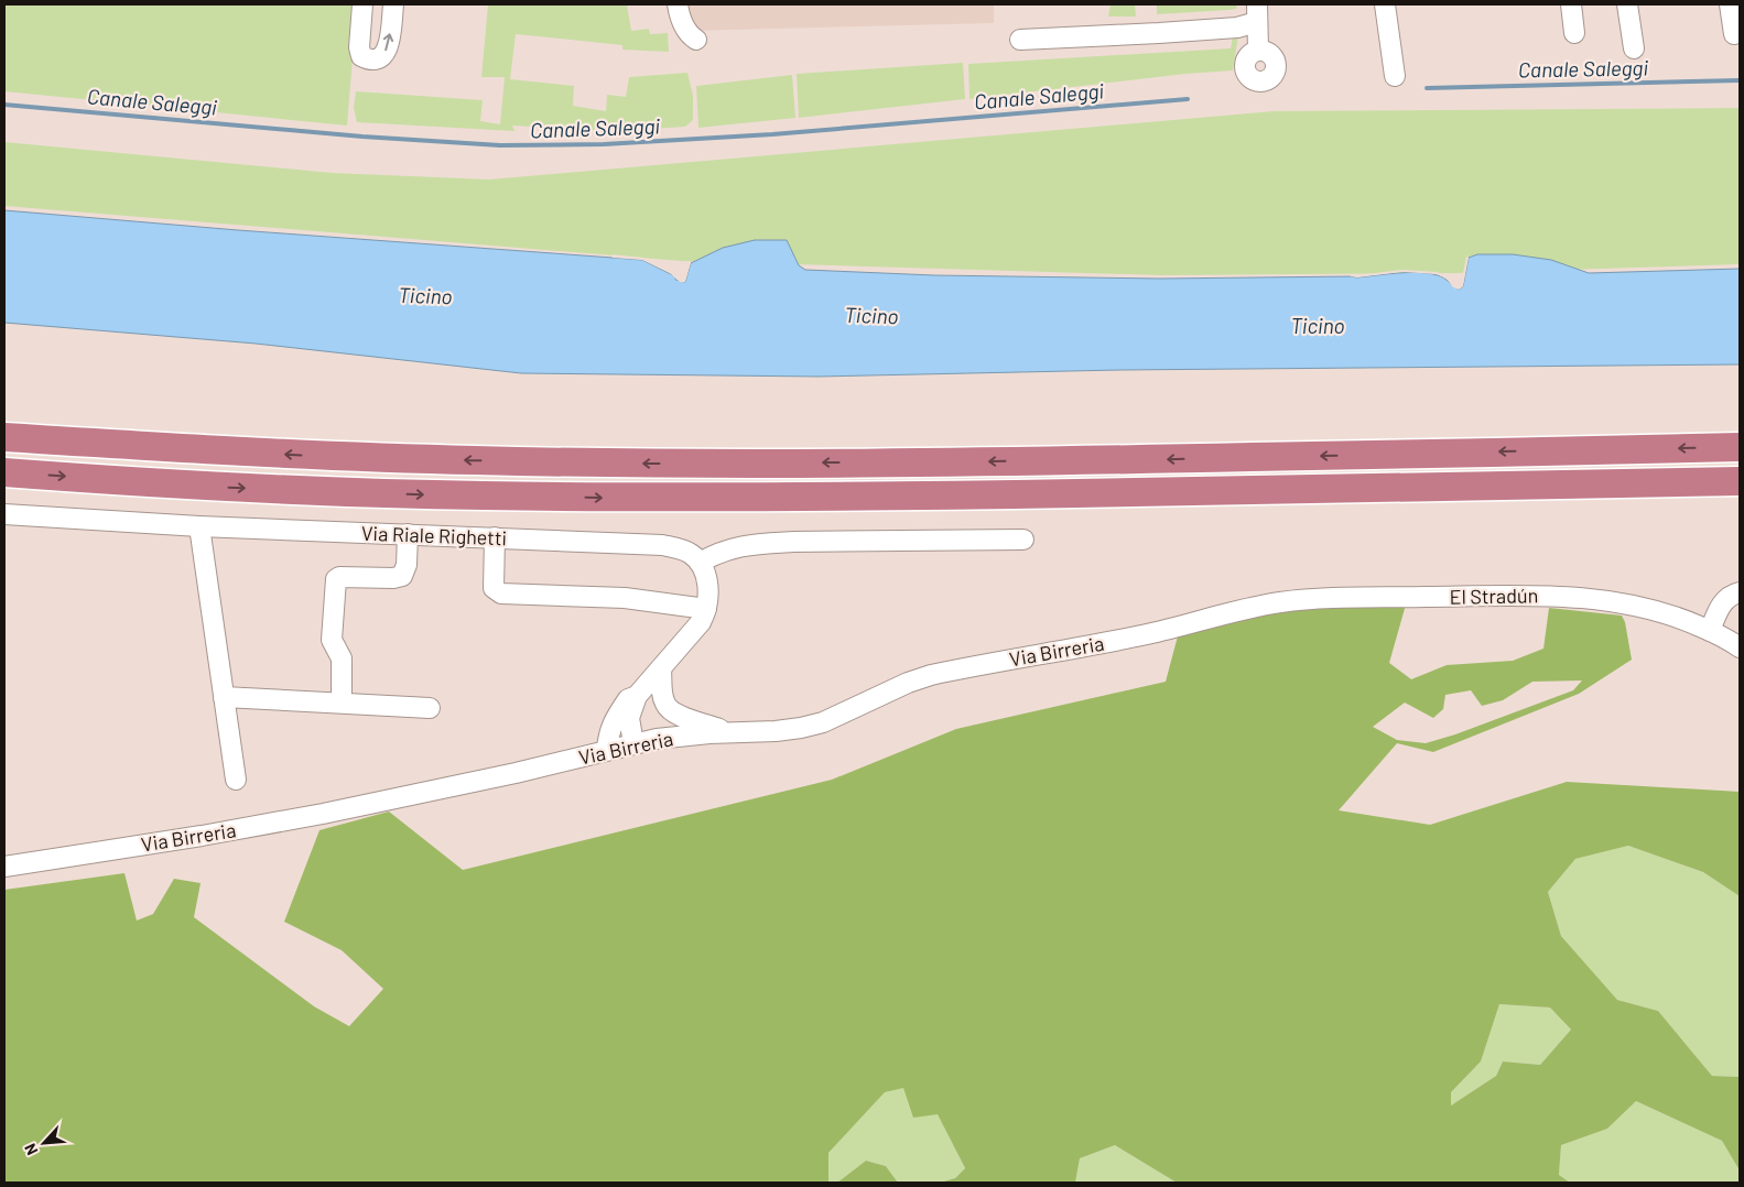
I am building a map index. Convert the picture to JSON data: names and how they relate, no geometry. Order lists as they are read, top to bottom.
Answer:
{
  "streets": {
    "street": ["Via Riale Righetti", "El Stradún", "Via Birreria"]
  },
  "crossings": [
    ["El Stradún", "Via Birreria"]
  ],
  "water": ["Canale Saleggi", "Ticino"],
  "north": "bottom left"
}
